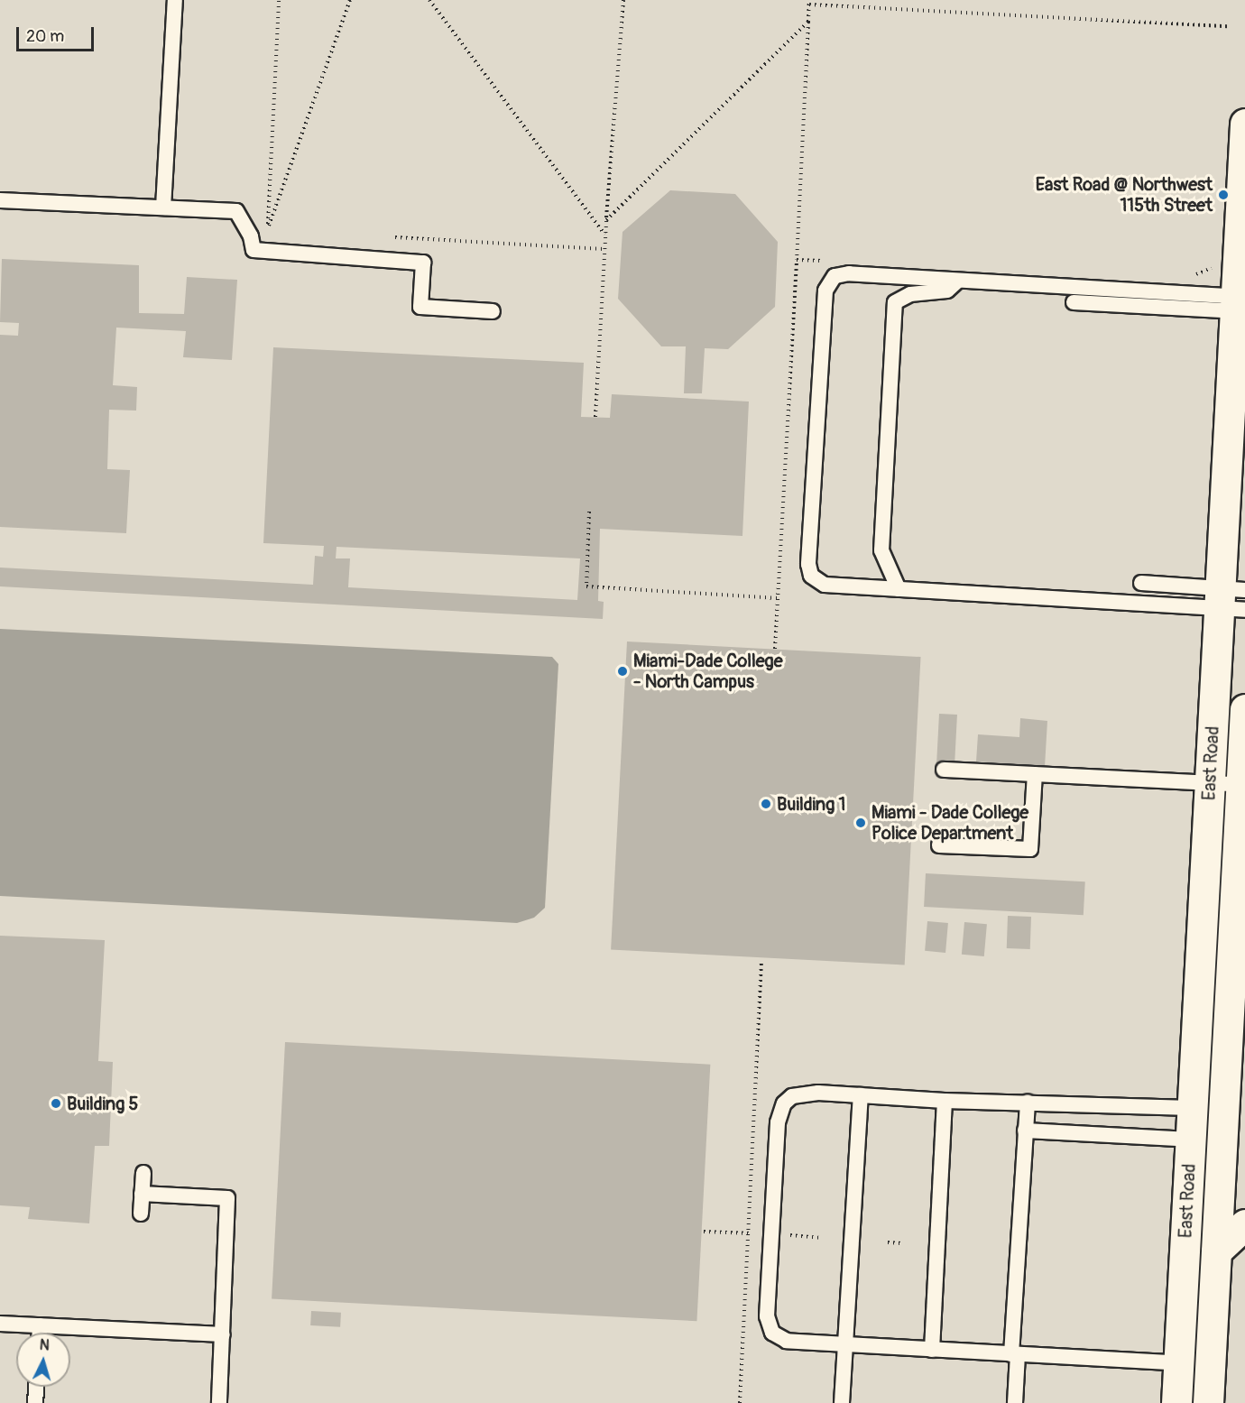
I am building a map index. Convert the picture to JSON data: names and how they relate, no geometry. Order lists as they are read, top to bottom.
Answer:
{
  "streets": {
    "street": ["East Road"]
  },
  "places": [
    "East Road @ Northwest 115th Street",
    "Miami-Dade College - North Campus",
    "Building 1",
    "Miami - Dade College Police Department",
    "Building 5"
  ],
  "scale_bar": "20 m",
  "north": "top"
}
